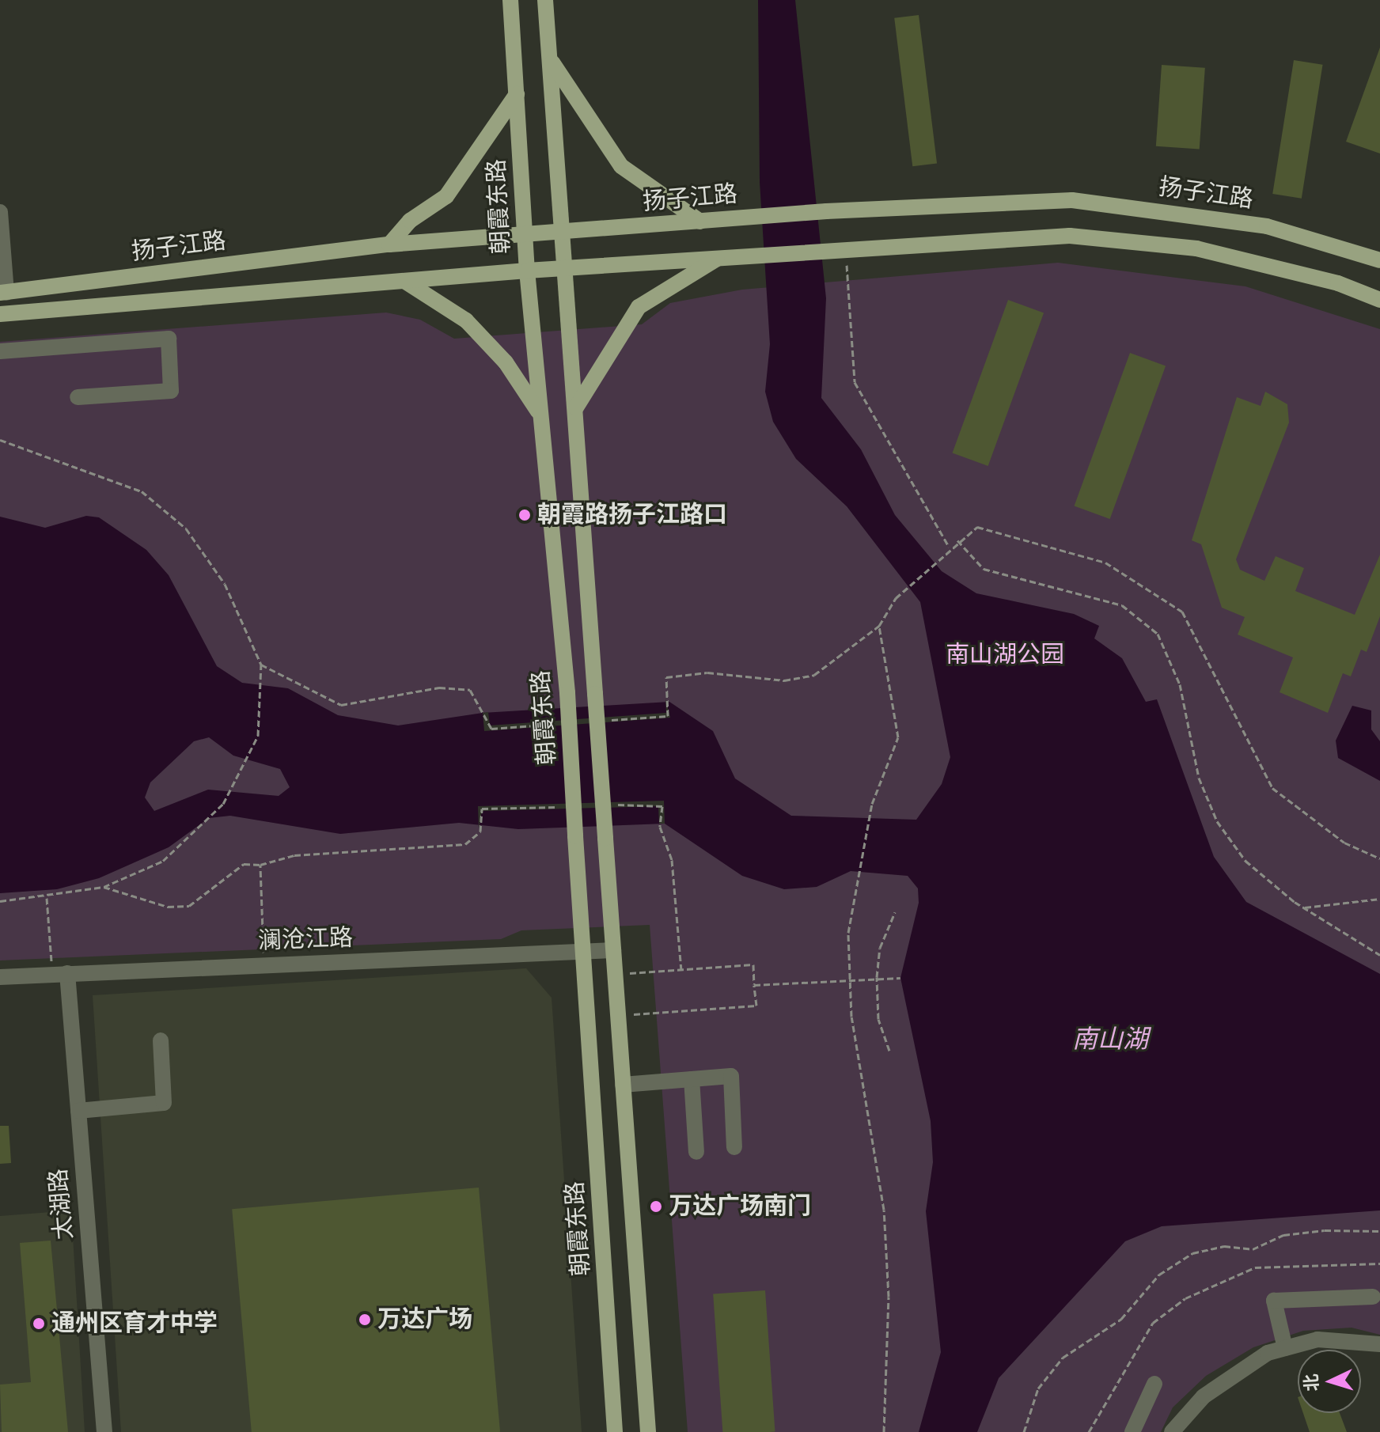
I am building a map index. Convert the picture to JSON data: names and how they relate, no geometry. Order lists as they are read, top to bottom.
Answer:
{
  "streets": {
    "main road": ["扬子江路", "朝霞东路"],
    "street": ["澜沧江路", "太湖路"]
  },
  "crossings": [
    ["扬子江路", "朝霞东路"],
    ["朝霞东路", "澜沧江路"],
    ["澜沧江路", "太湖路"]
  ],
  "water": ["南山湖"],
  "parks": ["南山湖公园"],
  "places": [
    "朝霞路扬子江路口",
    "万达广场南门",
    "万达广场",
    "通州区育才中学"
  ],
  "north": "left"
}
